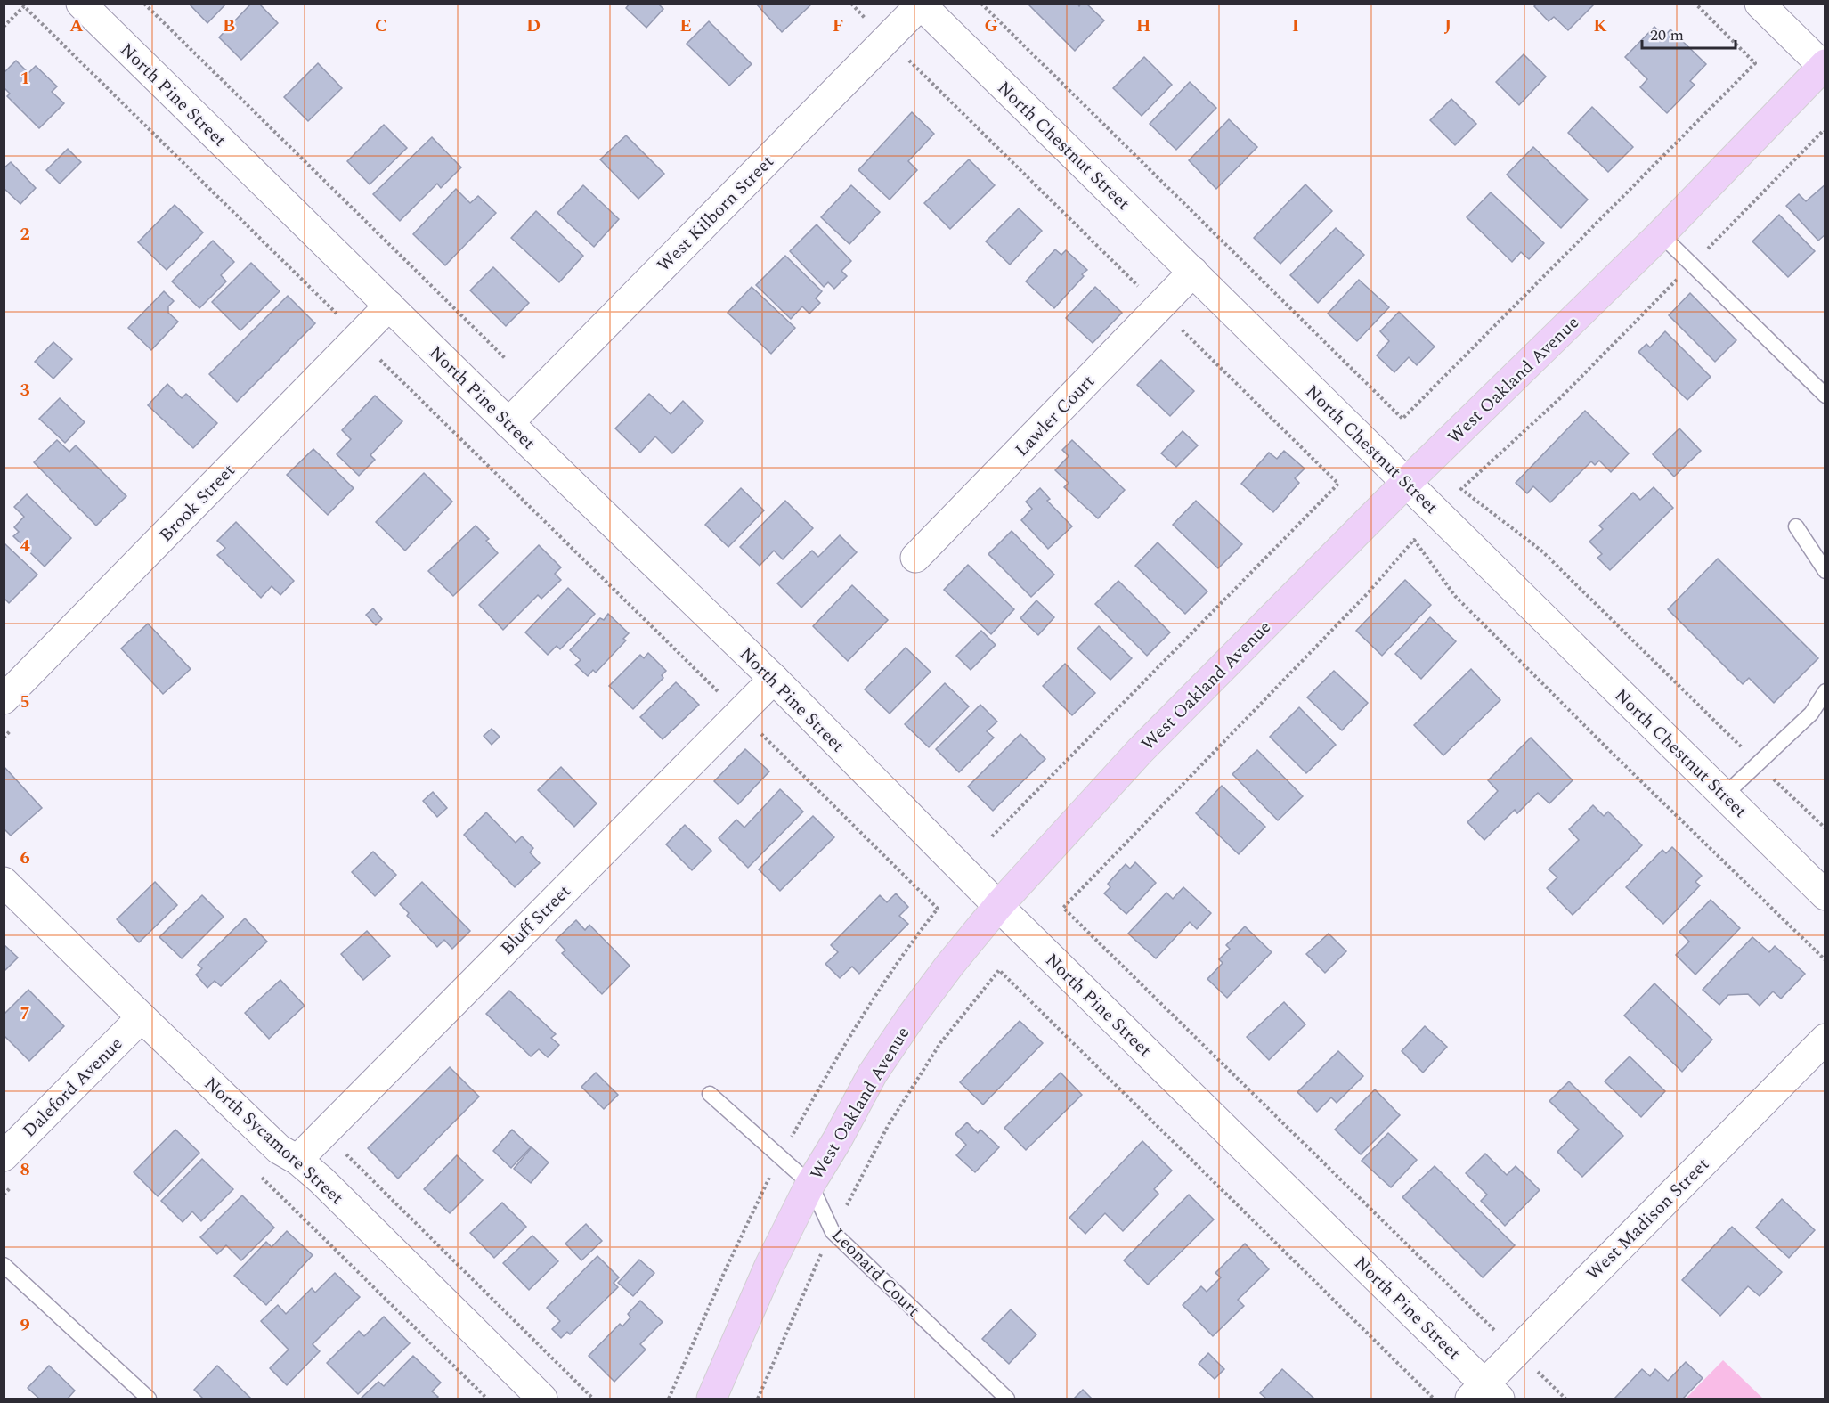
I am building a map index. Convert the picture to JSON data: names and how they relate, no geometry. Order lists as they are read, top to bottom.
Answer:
{
  "streets": {
    "main road": ["West Oakland Avenue"],
    "street": [
      "North Pine Street",
      "North Chestnut Street",
      "West Kilborn Street",
      "Lawler Court",
      "Brook Street",
      "Bluff Street",
      "Daleford Avenue",
      "North Sycamore Street",
      "West Madison Street"
    ],
    "lane": ["Leonard Court"]
  },
  "crossings": [
    ["North Pine Street", "West Kilborn Street"],
    ["North Pine Street", "West Oakland Avenue"],
    ["North Pine Street", "Brook Street"],
    ["North Pine Street", "Bluff Street"],
    ["North Pine Street", "West Madison Street"],
    ["North Chestnut Street", "West Kilborn Street"],
    ["North Chestnut Street", "West Oakland Avenue"],
    ["North Chestnut Street", "Lawler Court"],
    ["West Oakland Avenue", "Leonard Court"],
    ["Bluff Street", "North Sycamore Street"],
    ["Daleford Avenue", "North Sycamore Street"]
  ],
  "scale_bar": "20 m",
  "grid": {
    "columns": [
      "A",
      "B",
      "C",
      "D",
      "E",
      "F",
      "G",
      "H",
      "I",
      "J",
      "K"
    ],
    "rows": [
      "1",
      "2",
      "3",
      "4",
      "5",
      "6",
      "7",
      "8",
      "9"
    ]
  }
}
